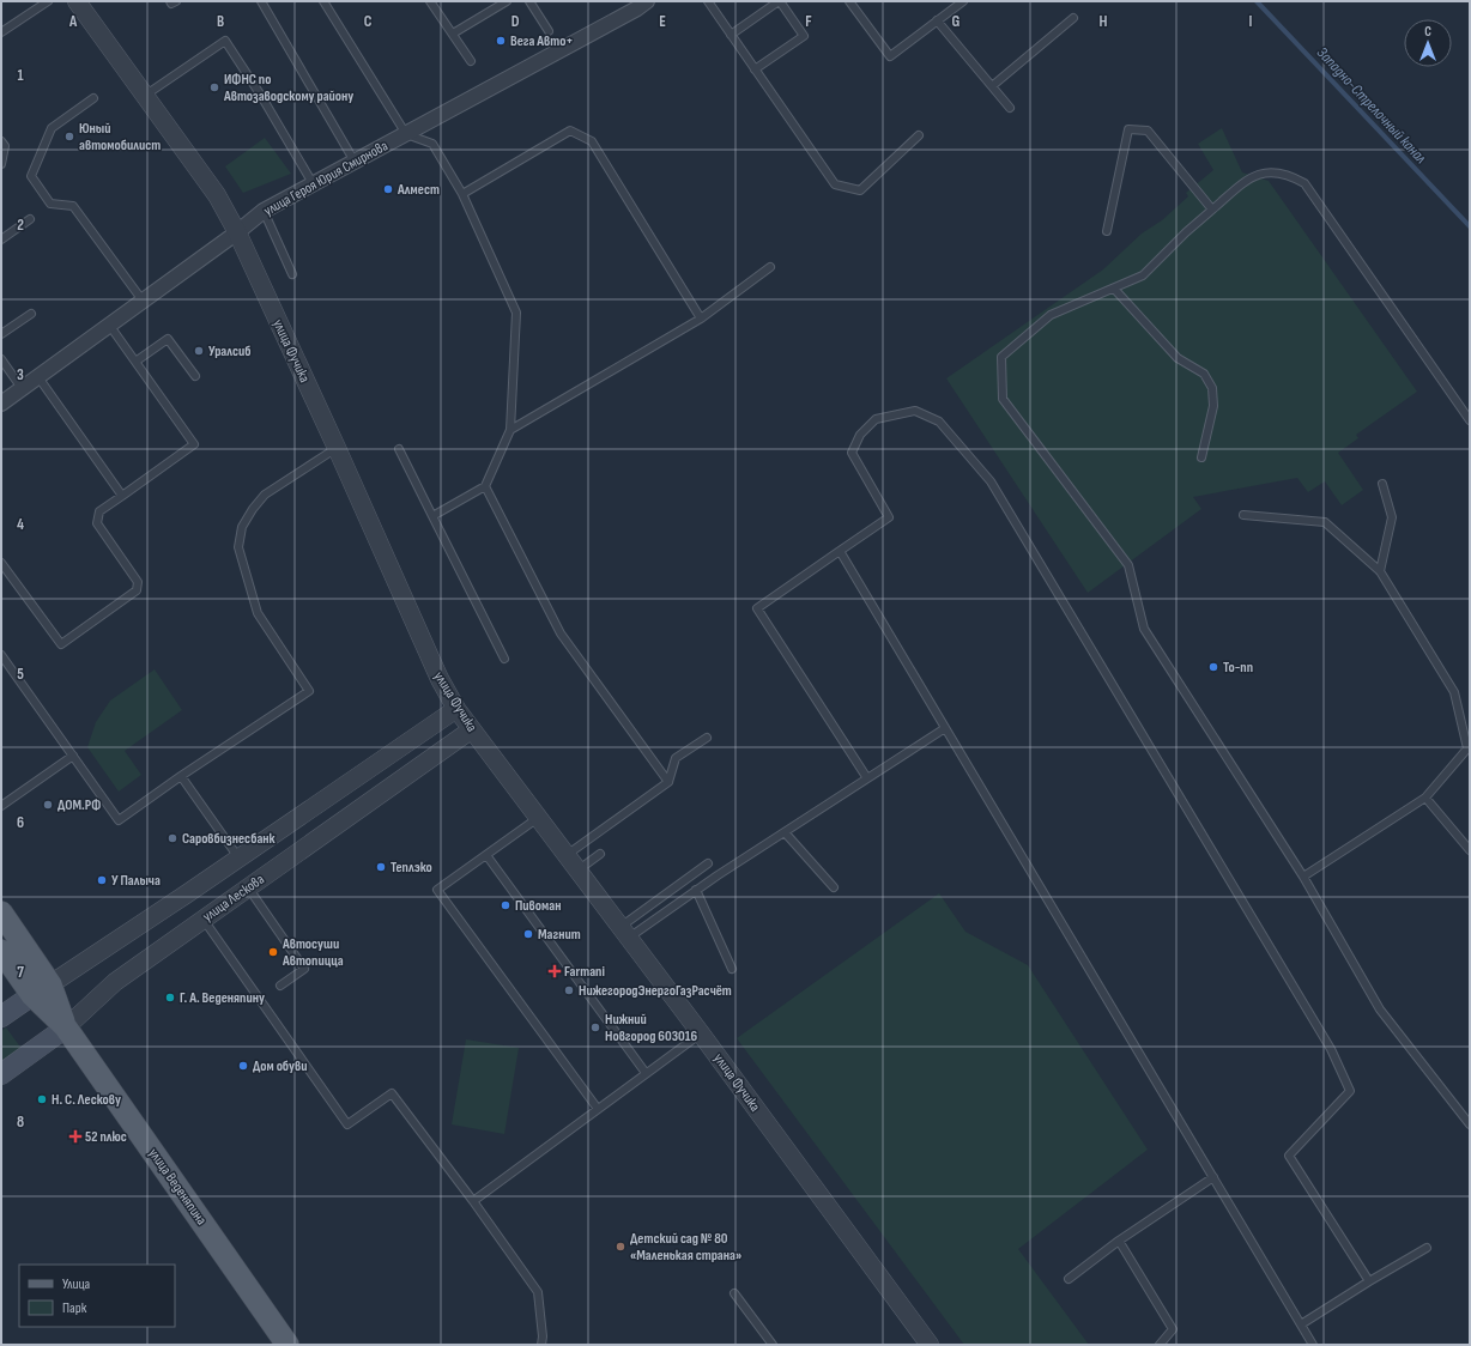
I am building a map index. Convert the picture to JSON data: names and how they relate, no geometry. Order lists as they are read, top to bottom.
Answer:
{
  "streets": {
    "main road": ["улица Лескова", "улица Веденяпина"],
    "street": ["улица Героя Юрия Смирнова", "улица Фучика"]
  },
  "crossings": [
    ["улица Героя Юрия Смирнова", "улица Фучика"],
    ["улица Фучика", "улица Лескова"],
    ["улица Лескова", "улица Веденяпина"]
  ],
  "water": ["Западно-Стрелочный канал"],
  "places": {
    "other": [
      "Вега Авто+",
      "ИФНС по Автозаводскому району",
      "Юный автомобилист",
      "Алмест",
      "Уралсиб",
      "To-nn",
      "ДОМ.РФ",
      "Саровбизнесбанк",
      "Теплэко",
      "У Палыча",
      "Пивоман",
      "Магнит",
      "Автосуши Автопицца",
      "НижегородЭнергоГазРасчёт",
      "Г. А. Веденяпину",
      "Нижний Новгород 603016",
      "Дом обуви",
      "Н. С. Лескову",
      "Детский сад № 80 «Маленькая страна»"
    ],
    "health": ["Farmani", "52 плюс"]
  },
  "legend": ["Улица", "Парк"],
  "north": "top",
  "grid": {
    "columns": [
      "A",
      "B",
      "C",
      "D",
      "E",
      "F",
      "G",
      "H",
      "I"
    ],
    "rows": [
      "1",
      "2",
      "3",
      "4",
      "5",
      "6",
      "7",
      "8"
    ]
  }
}
